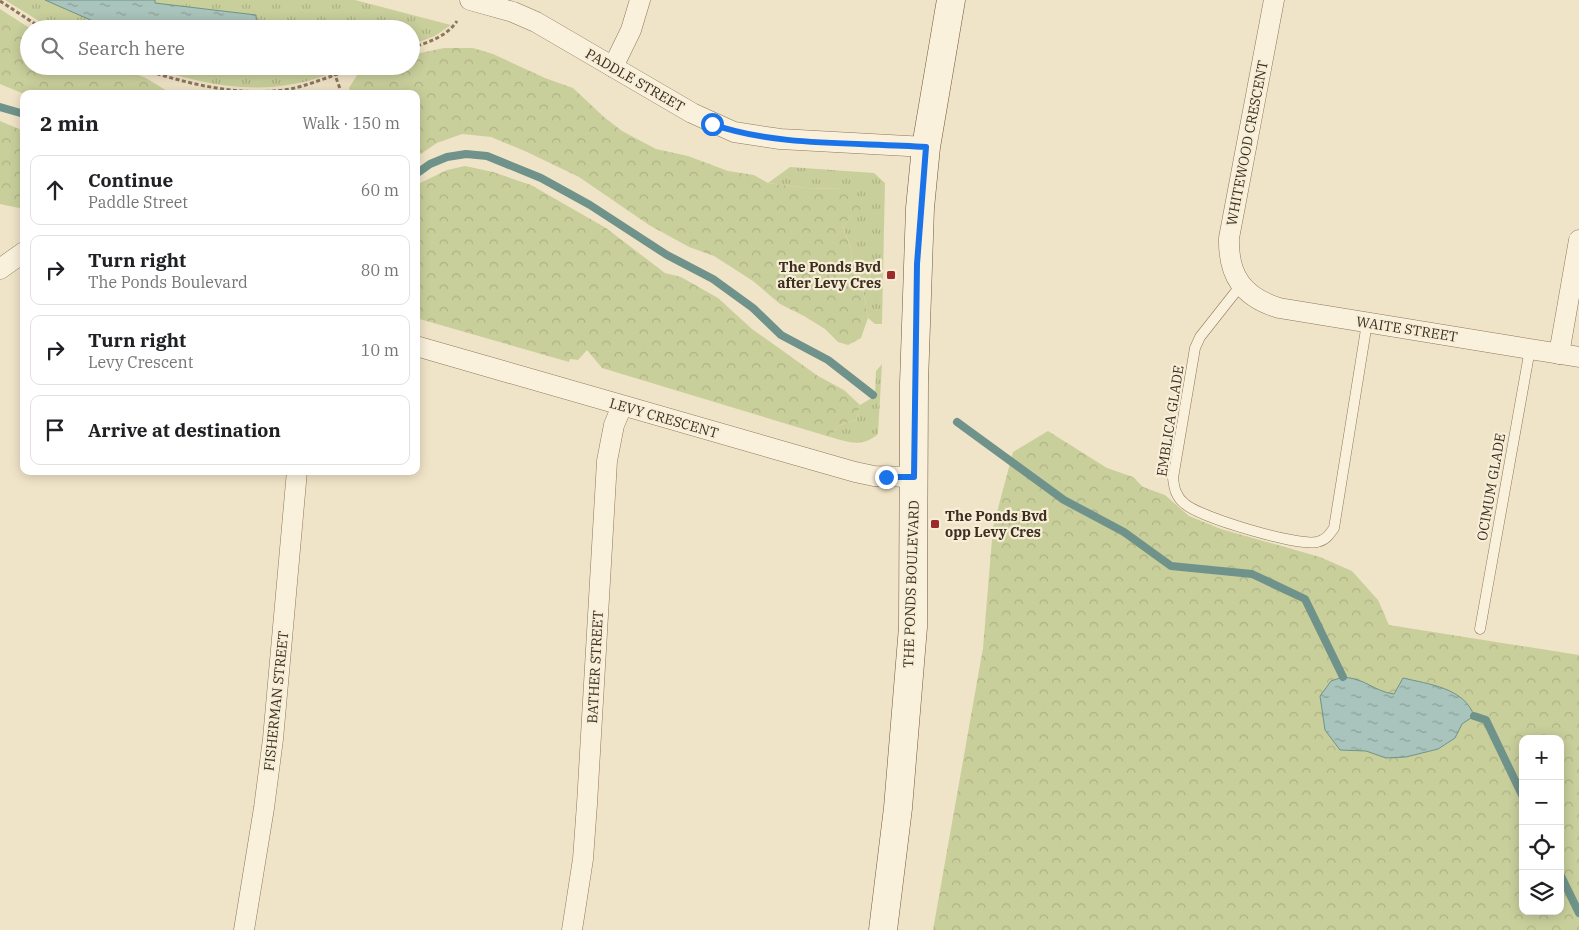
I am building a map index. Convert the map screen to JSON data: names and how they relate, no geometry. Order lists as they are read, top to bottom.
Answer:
{
  "streets": {
    "street": [
      "PADDLE STREET",
      "WHITEWOOD CRESCENT",
      "WAITE STREET",
      "LEVY CRESCENT",
      "THE PONDS BOULEVARD",
      "BATHER STREET",
      "FISHERMAN STREET"
    ],
    "lane": ["EMBLICA GLADE", "OCIMUM GLADE"]
  },
  "crossings": [
    ["PADDLE STREET", "THE PONDS BOULEVARD"],
    ["WHITEWOOD CRESCENT", "WAITE STREET"],
    ["WHITEWOOD CRESCENT", "EMBLICA GLADE"],
    ["WAITE STREET", "EMBLICA GLADE"],
    ["WAITE STREET", "OCIMUM GLADE"],
    ["LEVY CRESCENT", "THE PONDS BOULEVARD"],
    ["LEVY CRESCENT", "BATHER STREET"]
  ],
  "places": {
    "transit": ["The Ponds Bvd after Levy Cres", "The Ponds Bvd opp Levy Cres"]
  },
  "page": {
    "search": "Search here",
    "heading": ["2 min", "Walk · 150 m"],
    "list": [
      ["Continue", "Paddle Street", "60 m"],
      ["Turn right", "The Ponds Boulevard", "80 m"],
      ["Turn right", "Levy Crescent", "10 m"],
      "Arrive at destination"
    ],
    "map_buttons": ["+", "−"]
  }
}
